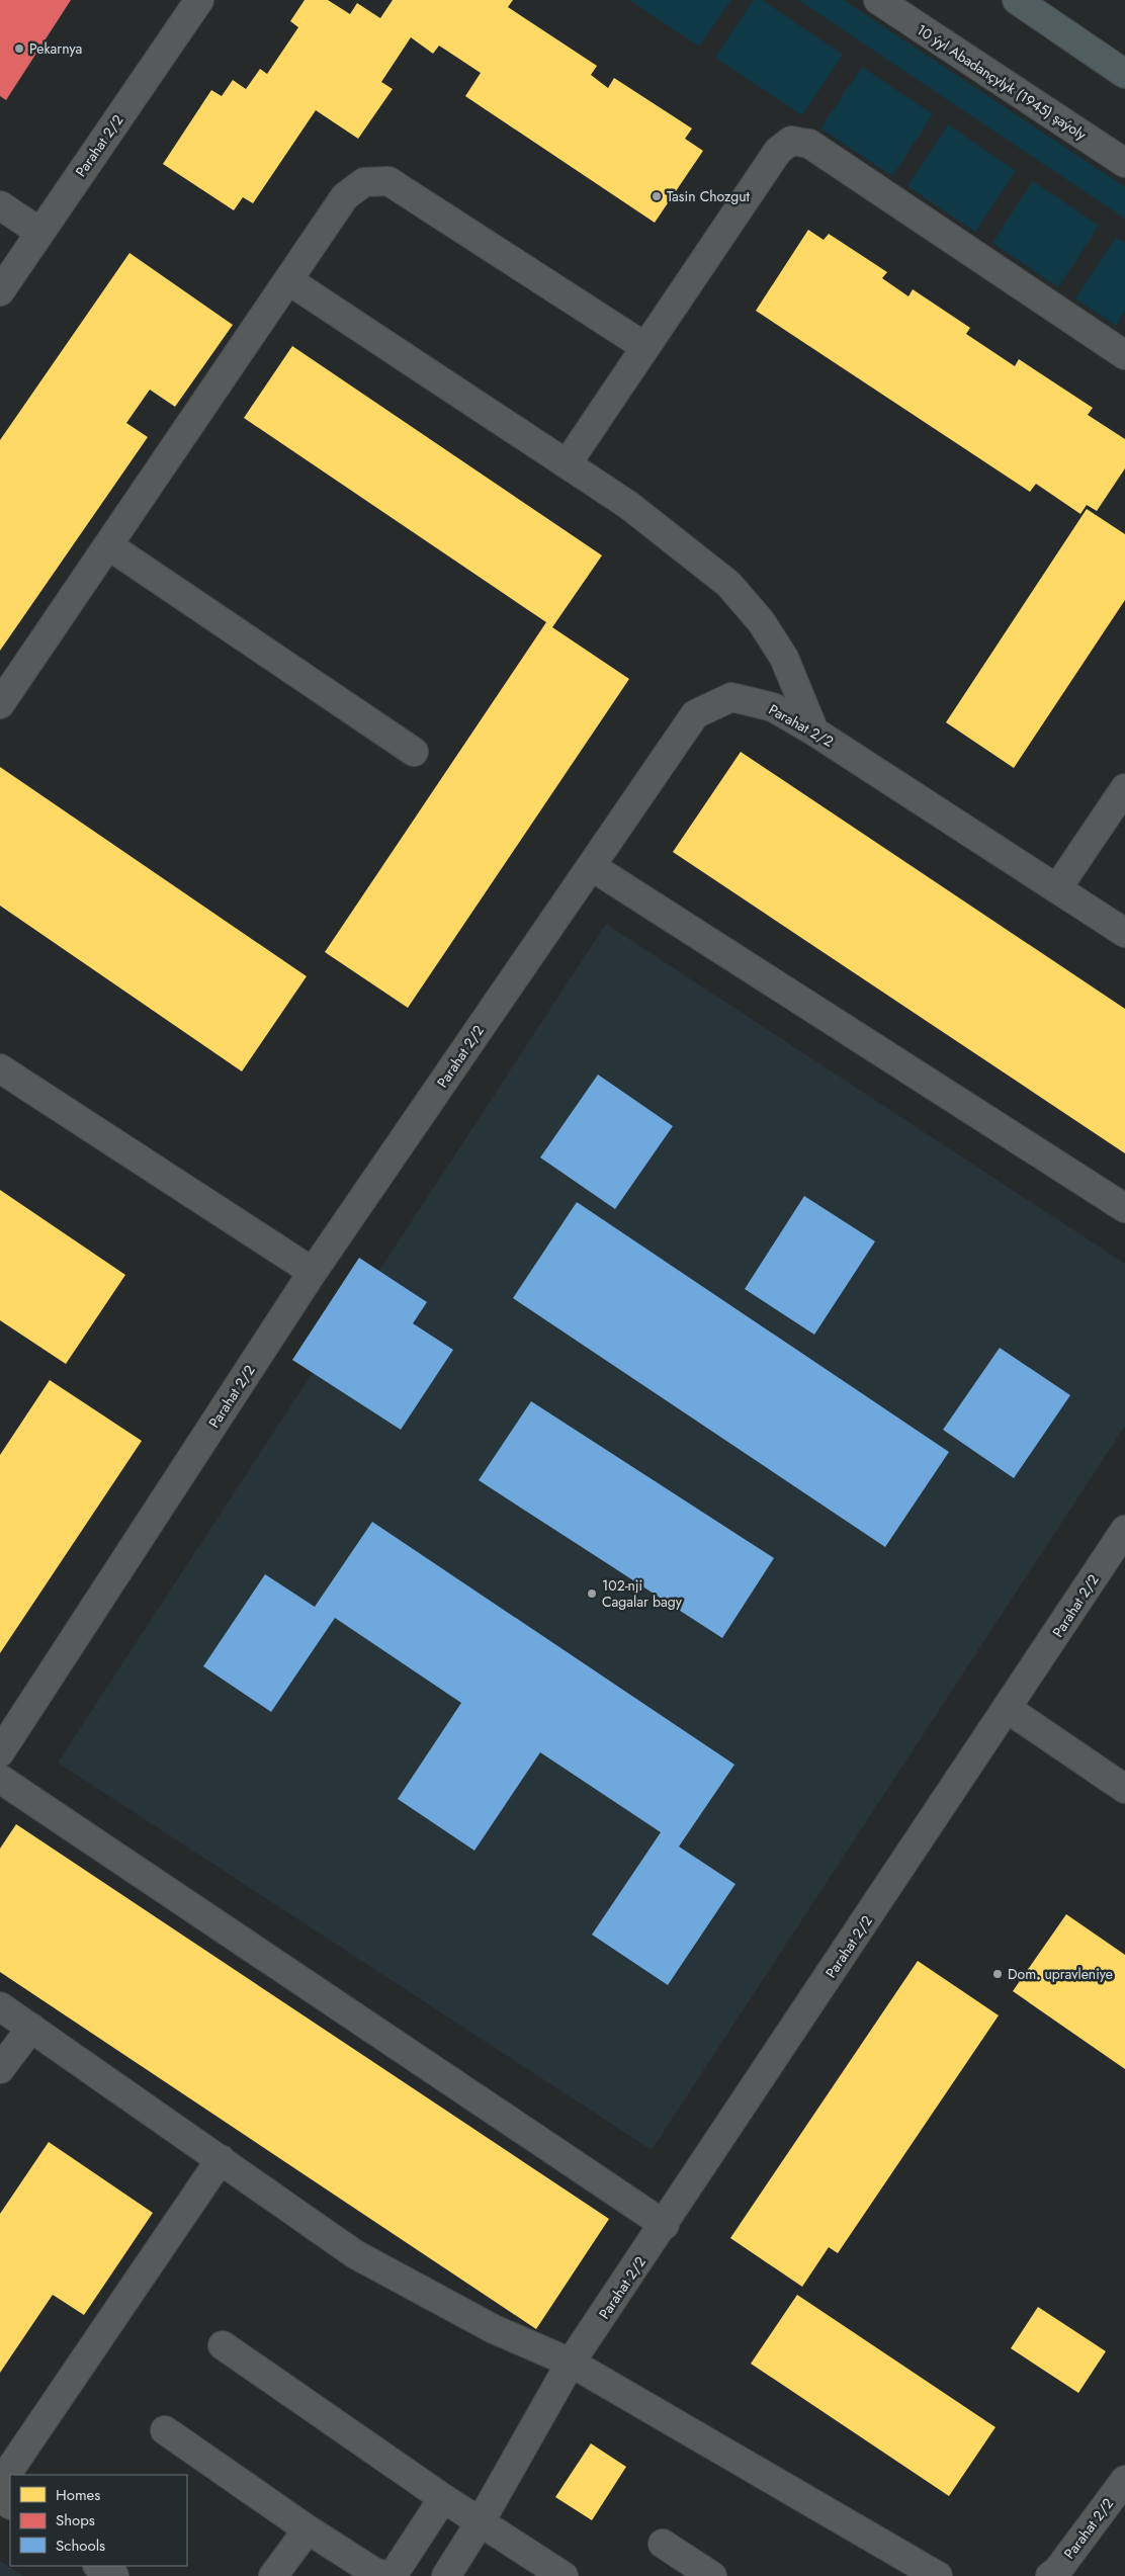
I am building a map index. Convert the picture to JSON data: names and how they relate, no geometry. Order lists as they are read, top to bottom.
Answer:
{
  "streets": {
    "street": ["10 ýyl Abadançylyk (1945) şaýoly", "Parahat 2/2"]
  },
  "places": [
    "Pekarnya",
    "Tasin Chozgut",
    "102-nji Cagalar bagy",
    "Dom. upravleniye"
  ],
  "legend": ["Homes", "Shops", "Schools"]
}
